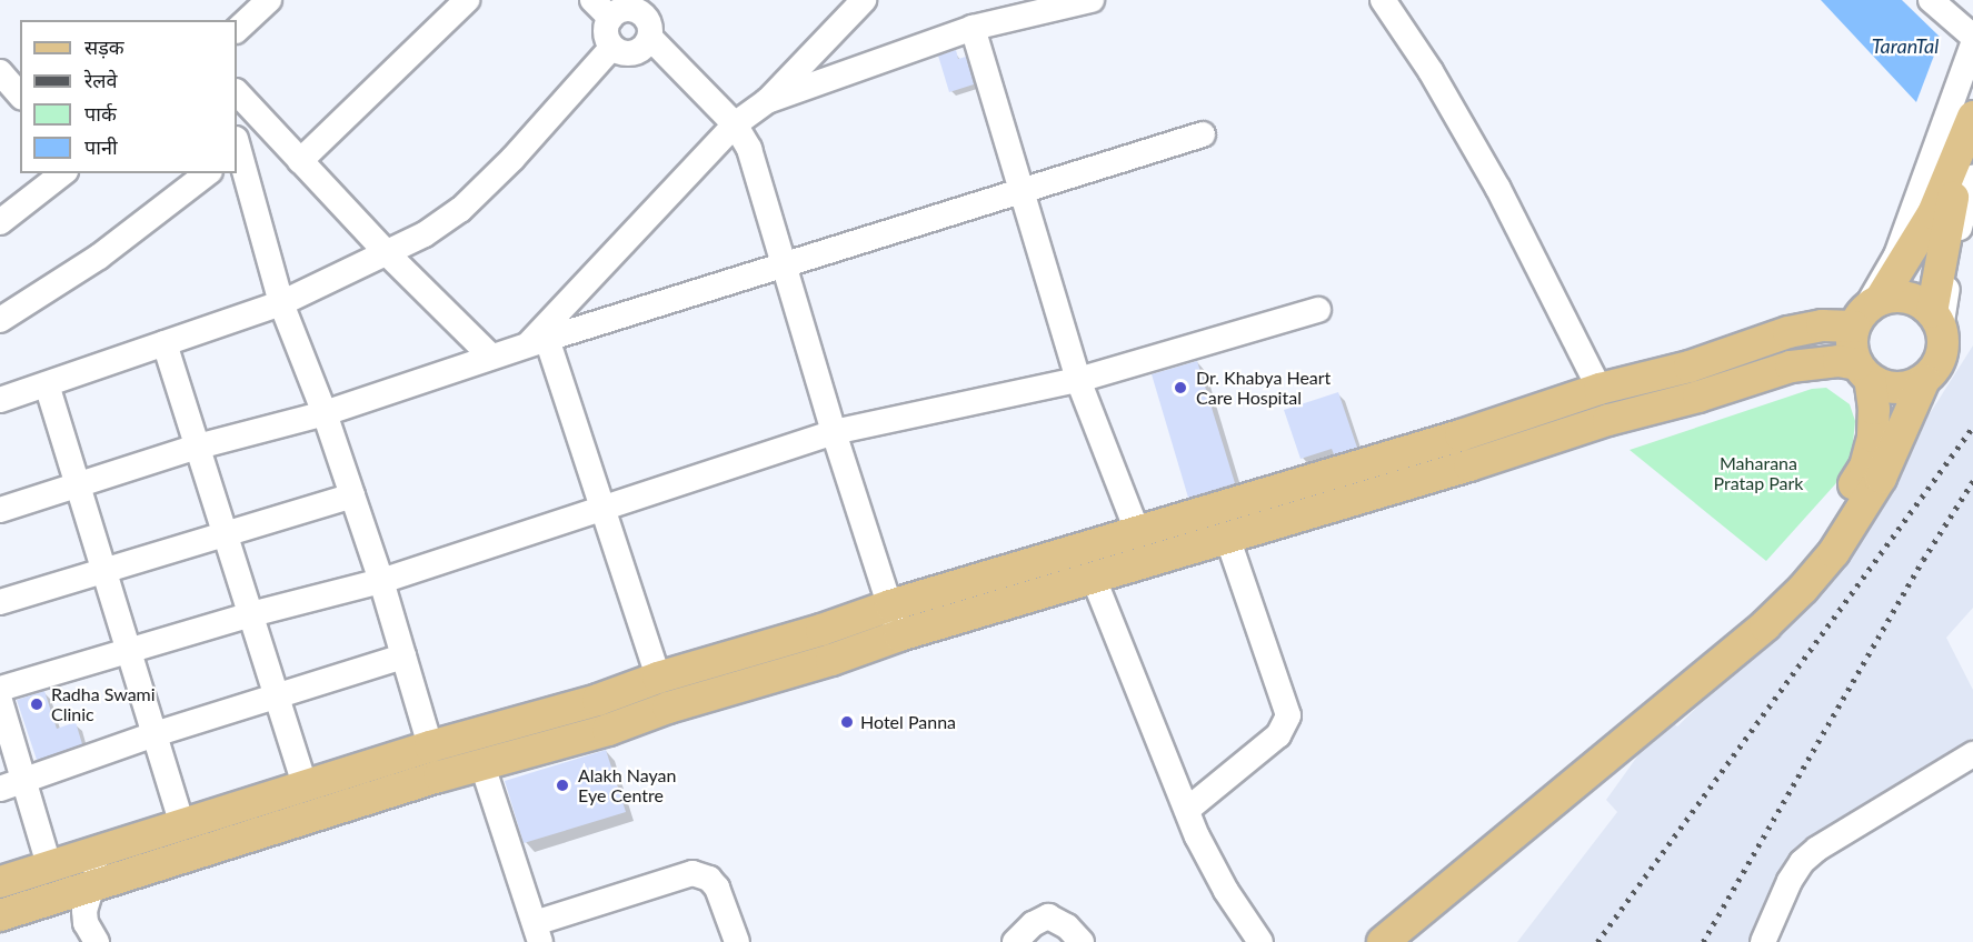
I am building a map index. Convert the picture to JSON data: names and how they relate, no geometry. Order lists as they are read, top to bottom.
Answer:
{
  "water": ["TaranTal"],
  "parks": ["Maharana Pratap Park"],
  "places": [
    "Dr. Khabya Heart Care Hospital",
    "Radha Swami Clinic",
    "Hotel Panna",
    "Alakh Nayan Eye Centre"
  ],
  "legend": [
    "सड़क",
    "रेलवे",
    "पार्क",
    "पानी"
  ]
}
